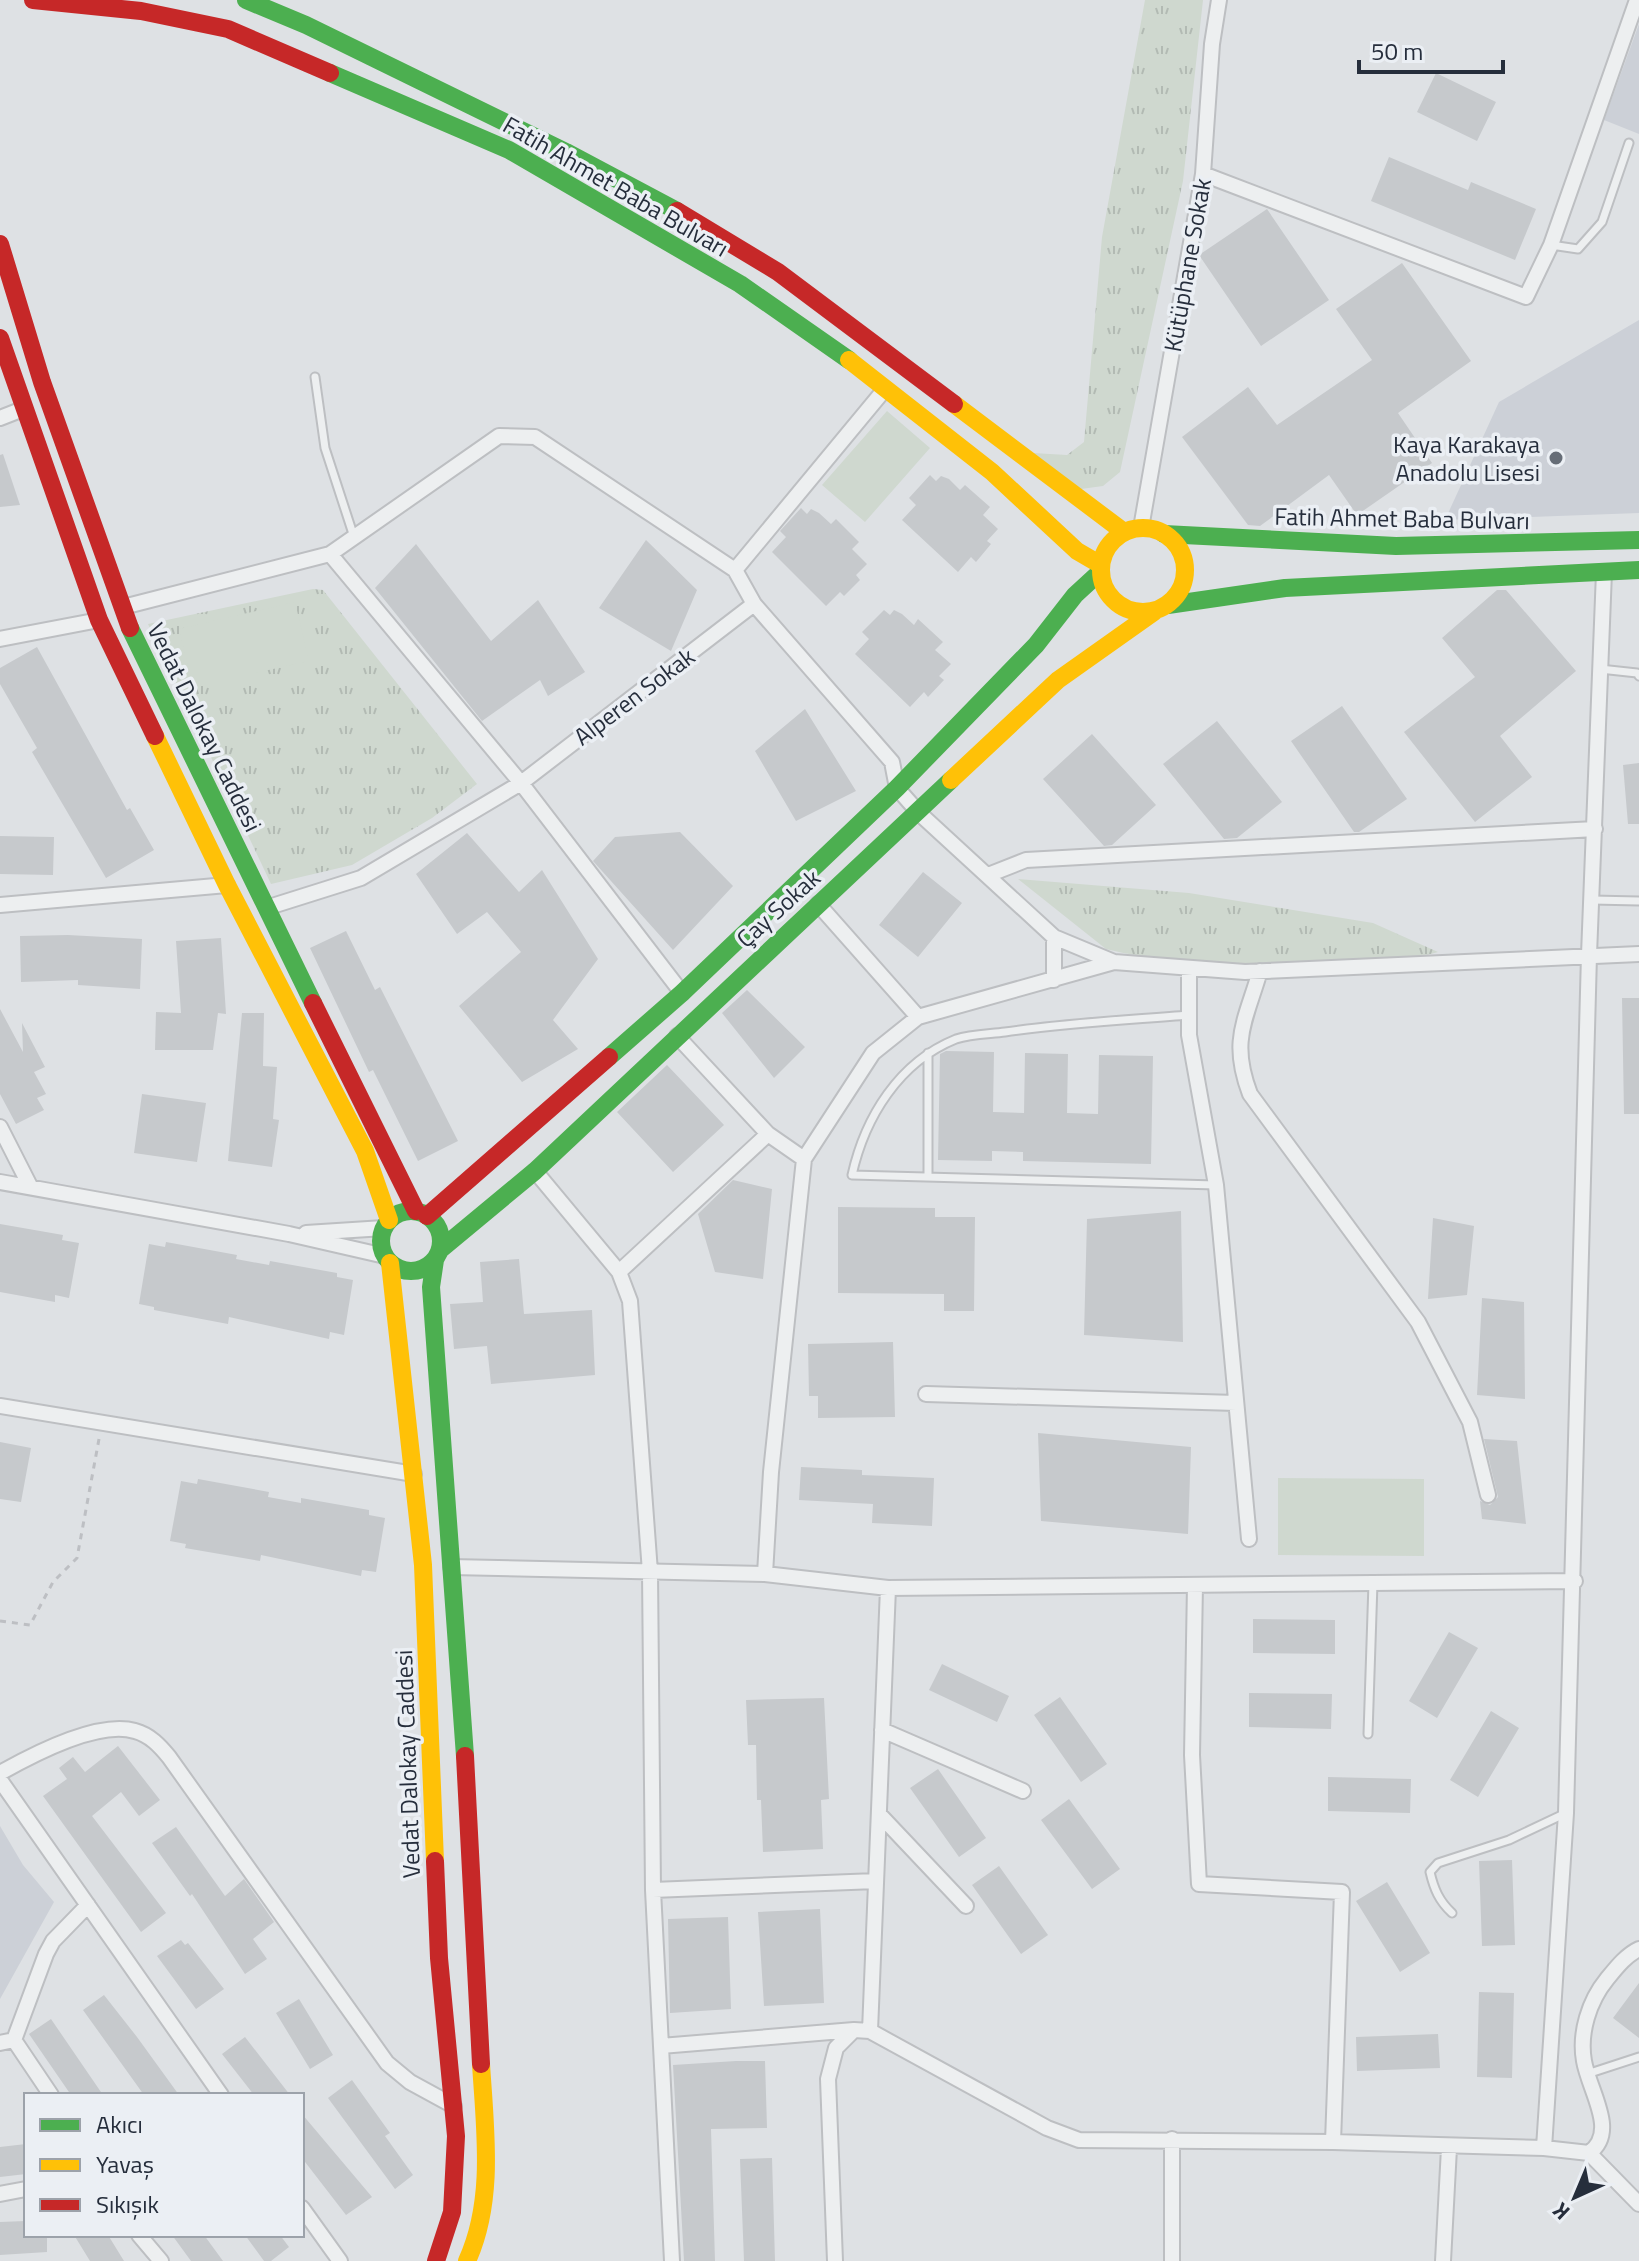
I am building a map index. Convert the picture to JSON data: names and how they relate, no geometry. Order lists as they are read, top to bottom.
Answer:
{
  "streets": {
    "main road": ["Fatih Ahmet Baba Bulvarı", "Vedat Dalokay Caddesi", "Çay Sokak"],
    "street": ["Kütüphane Sokak", "Alperen Sokak"]
  },
  "crossings": [
    ["Fatih Ahmet Baba Bulvarı", "Kütüphane Sokak"],
    ["Fatih Ahmet Baba Bulvarı", "Çay Sokak"],
    ["Kütüphane Sokak", "Çay Sokak"],
    ["Alperen Sokak", "Vedat Dalokay Caddesi"],
    ["Vedat Dalokay Caddesi", "Çay Sokak"]
  ],
  "places": ["Kaya Karakaya Anadolu Lisesi"],
  "legend": ["Akıcı", "Yavaş", "Sıkışık"],
  "scale_bar": "50 m",
  "north": "bottom left"
}
